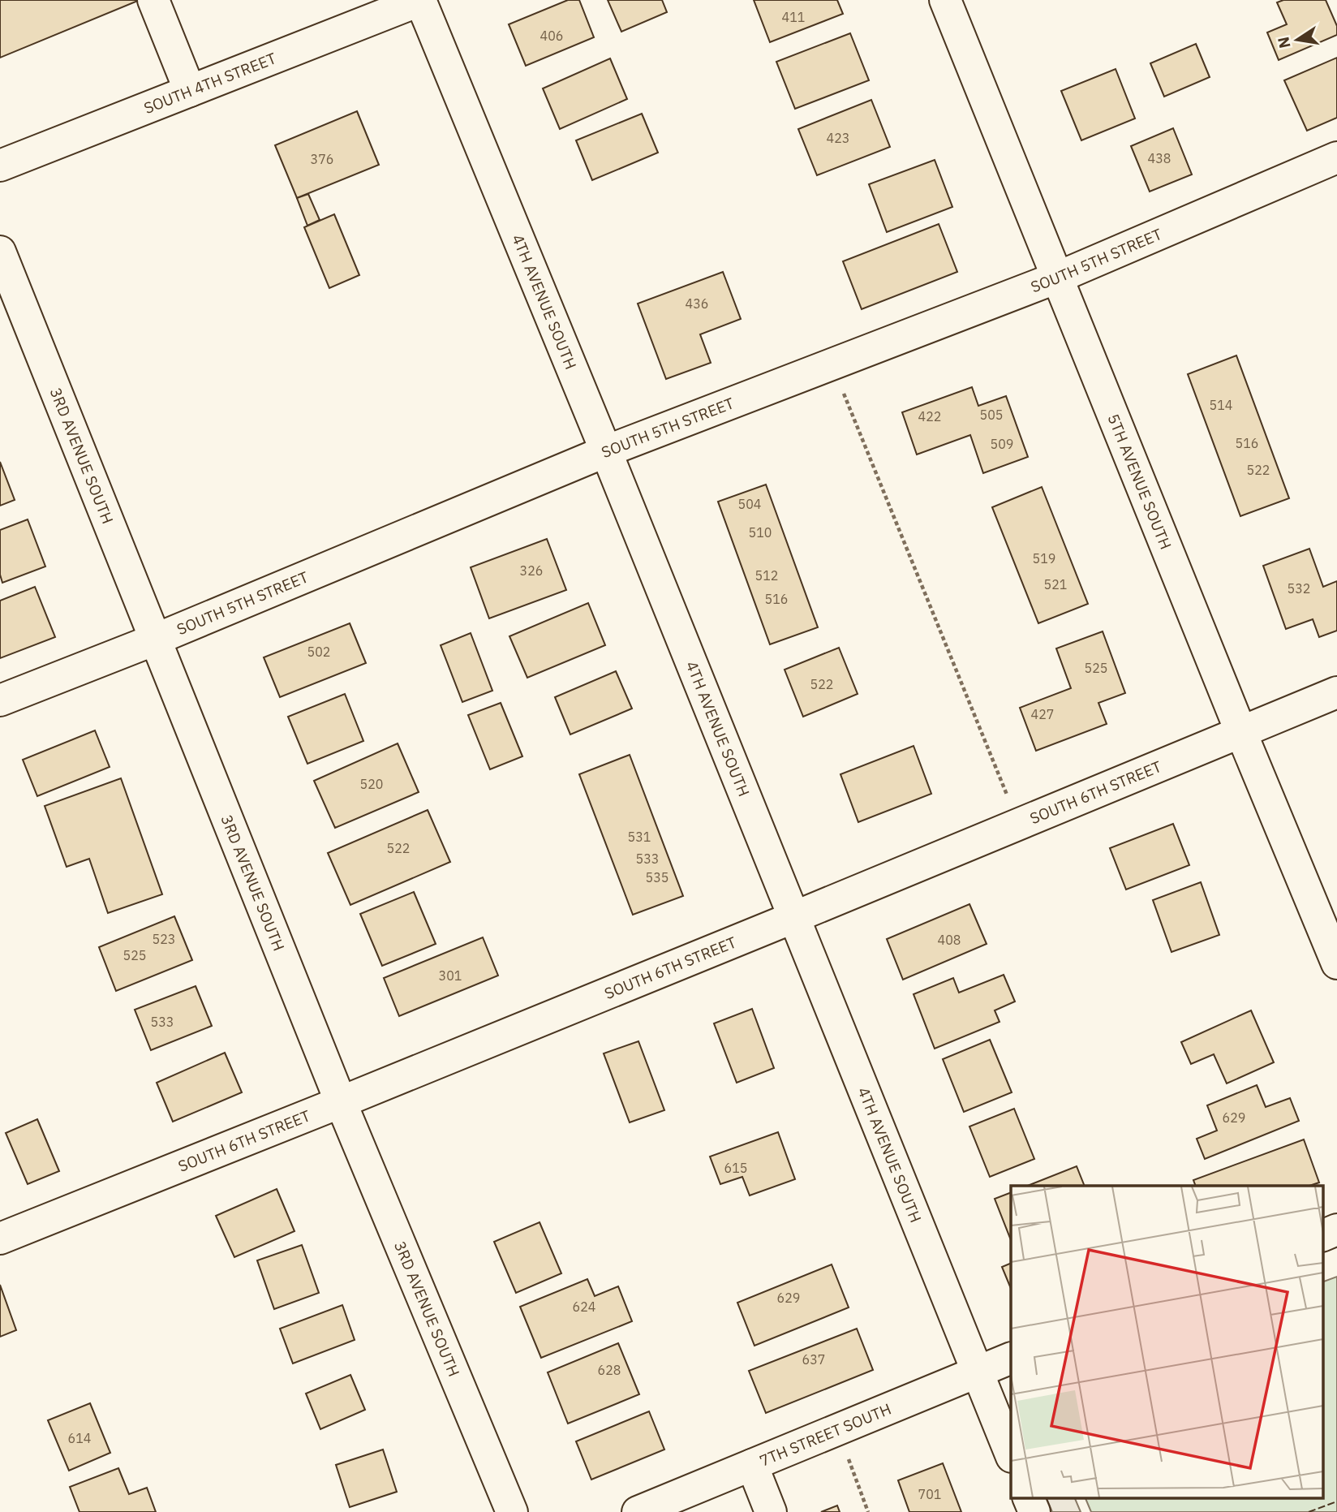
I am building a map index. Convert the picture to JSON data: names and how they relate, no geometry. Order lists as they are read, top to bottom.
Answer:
{
  "streets": {
    "street": [
      "SOUTH 4TH STREET",
      "SOUTH 5TH STREET",
      "4TH AVENUE SOUTH",
      "3RD AVENUE SOUTH",
      "5TH AVENUE SOUTH",
      "SOUTH 6TH STREET",
      "7TH STREET SOUTH"
    ]
  },
  "crossings": [
    ["SOUTH 4TH STREET", "4TH AVENUE SOUTH"],
    ["SOUTH 5TH STREET", "4TH AVENUE SOUTH"],
    ["SOUTH 5TH STREET", "3RD AVENUE SOUTH"],
    ["SOUTH 5TH STREET", "5TH AVENUE SOUTH"],
    ["4TH AVENUE SOUTH", "SOUTH 6TH STREET"],
    ["4TH AVENUE SOUTH", "7TH STREET SOUTH"],
    ["3RD AVENUE SOUTH", "SOUTH 6TH STREET"],
    ["5TH AVENUE SOUTH", "SOUTH 6TH STREET"]
  ],
  "house_numbers": [
    "411",
    "406",
    "423",
    "438",
    "376",
    "436",
    "514",
    "505",
    "422",
    "516",
    "509",
    "522",
    "504",
    "510",
    "519",
    "326",
    "512",
    "521",
    "532",
    "516",
    "502",
    "525",
    "522",
    "427",
    "520",
    "531",
    "522",
    "533",
    "535",
    "523",
    "408",
    "525",
    "301",
    "533",
    "629",
    "615",
    "629",
    "624",
    "637",
    "628",
    "614",
    "701"
  ],
  "north": "left"
}
